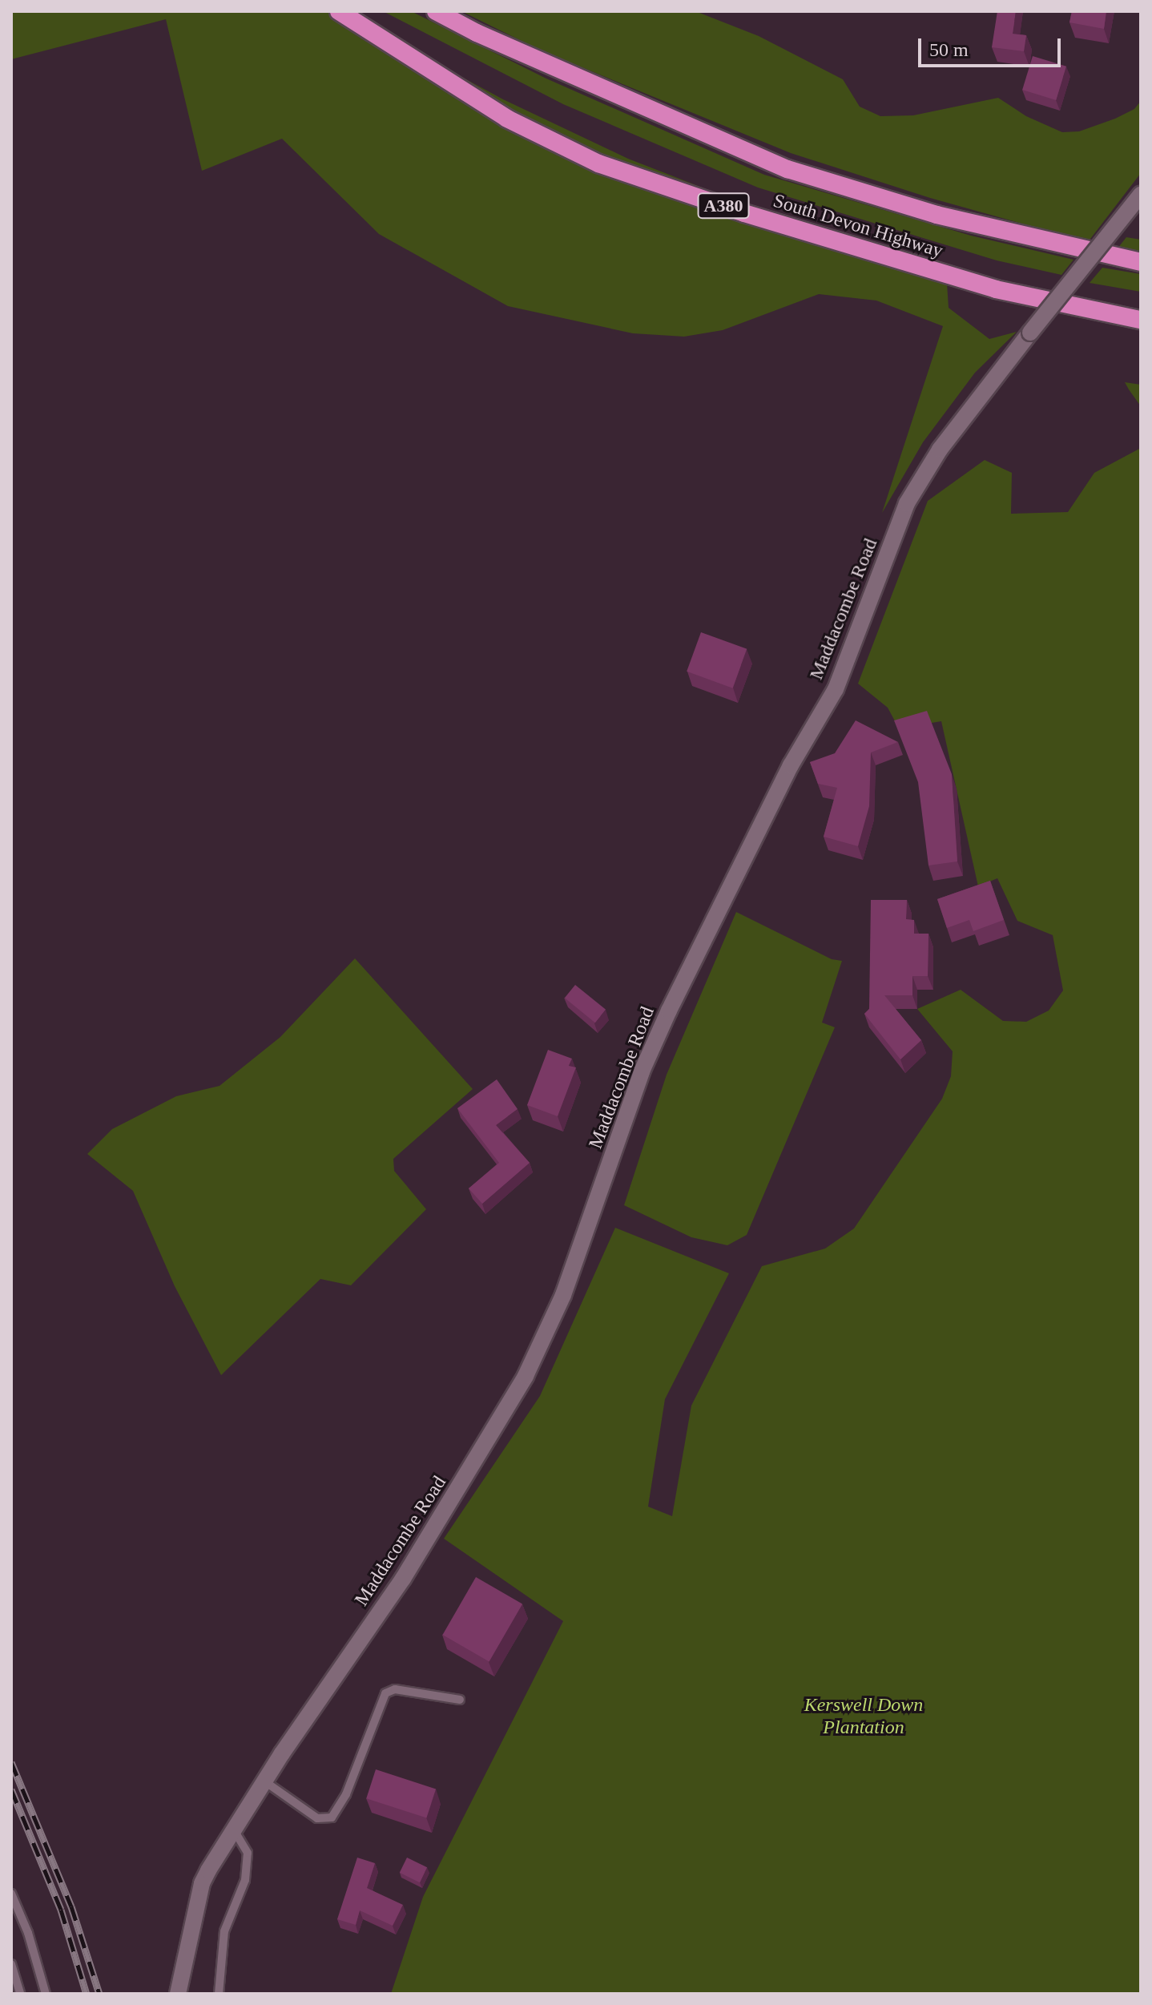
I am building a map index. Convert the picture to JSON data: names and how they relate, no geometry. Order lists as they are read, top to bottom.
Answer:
{
  "streets": {
    "highway": ["A380", "South Devon Highway"],
    "street": ["Maddacombe Road"]
  },
  "parks": ["Kerswell Down Plantation"],
  "scale_bar": "50 m"
}
